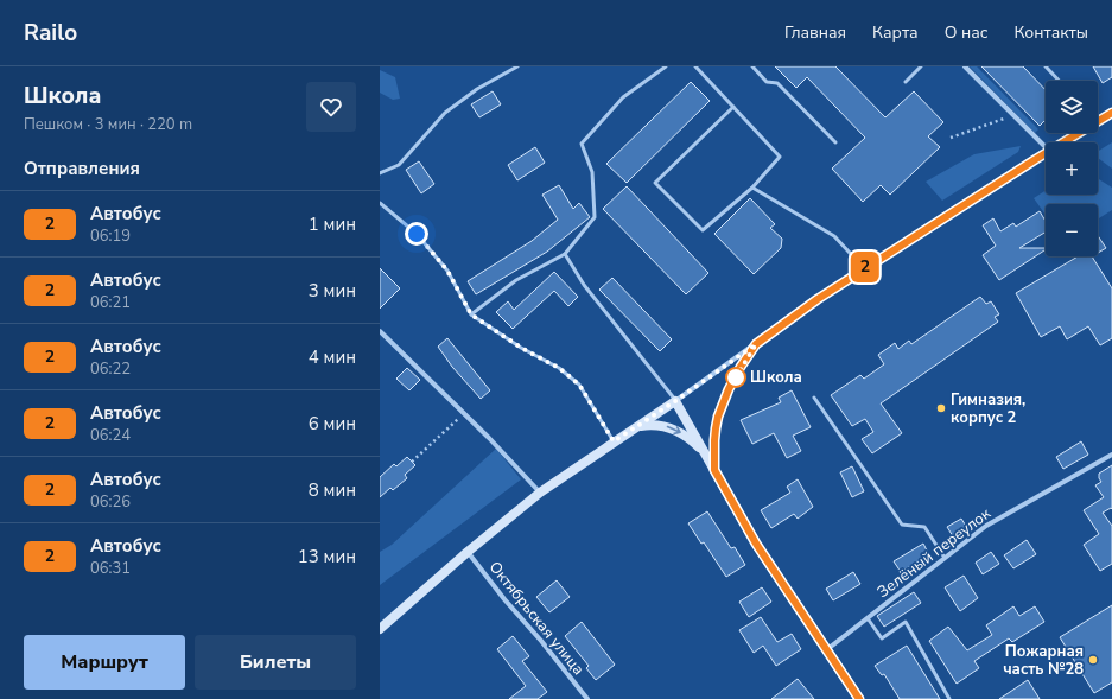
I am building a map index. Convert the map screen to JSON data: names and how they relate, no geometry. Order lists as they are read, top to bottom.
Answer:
{
  "streets": {
    "street": ["Зелёный переулок", "Октябрьская улица"]
  },
  "places": ["Школа", "Гимназия, корпус 2", "Пожарная часть №28"],
  "lines": ["bus line 2"],
  "page": {
    "header": "Railo",
    "nav": [
      "Главная",
      "Карта",
      "О нас",
      "Контакты"
    ],
    "heading": [
      ["Школа", "Пешком · 3 мин · 220 m"],
      "Отправления"
    ],
    "on_map": "2",
    "map_buttons": ["+", "−"],
    "list": [
      {
        "mark": "2",
        "name": "Автобус",
        "note": "06:19",
        "value": "1 мин"
      },
      {
        "mark": "2",
        "name": "Автобус",
        "note": "06:21",
        "value": "3 мин"
      },
      {
        "mark": "2",
        "name": "Автобус",
        "note": "06:22",
        "value": "4 мин"
      },
      {
        "mark": "2",
        "name": "Автобус",
        "note": "06:24",
        "value": "6 мин"
      },
      {
        "mark": "2",
        "name": "Автобус",
        "note": "06:26",
        "value": "8 мин"
      },
      {
        "mark": "2",
        "name": "Автобус",
        "note": "06:31",
        "value": "13 мин"
      }
    ],
    "buttons": ["Маршрут", "Билеты"]
  }
}
